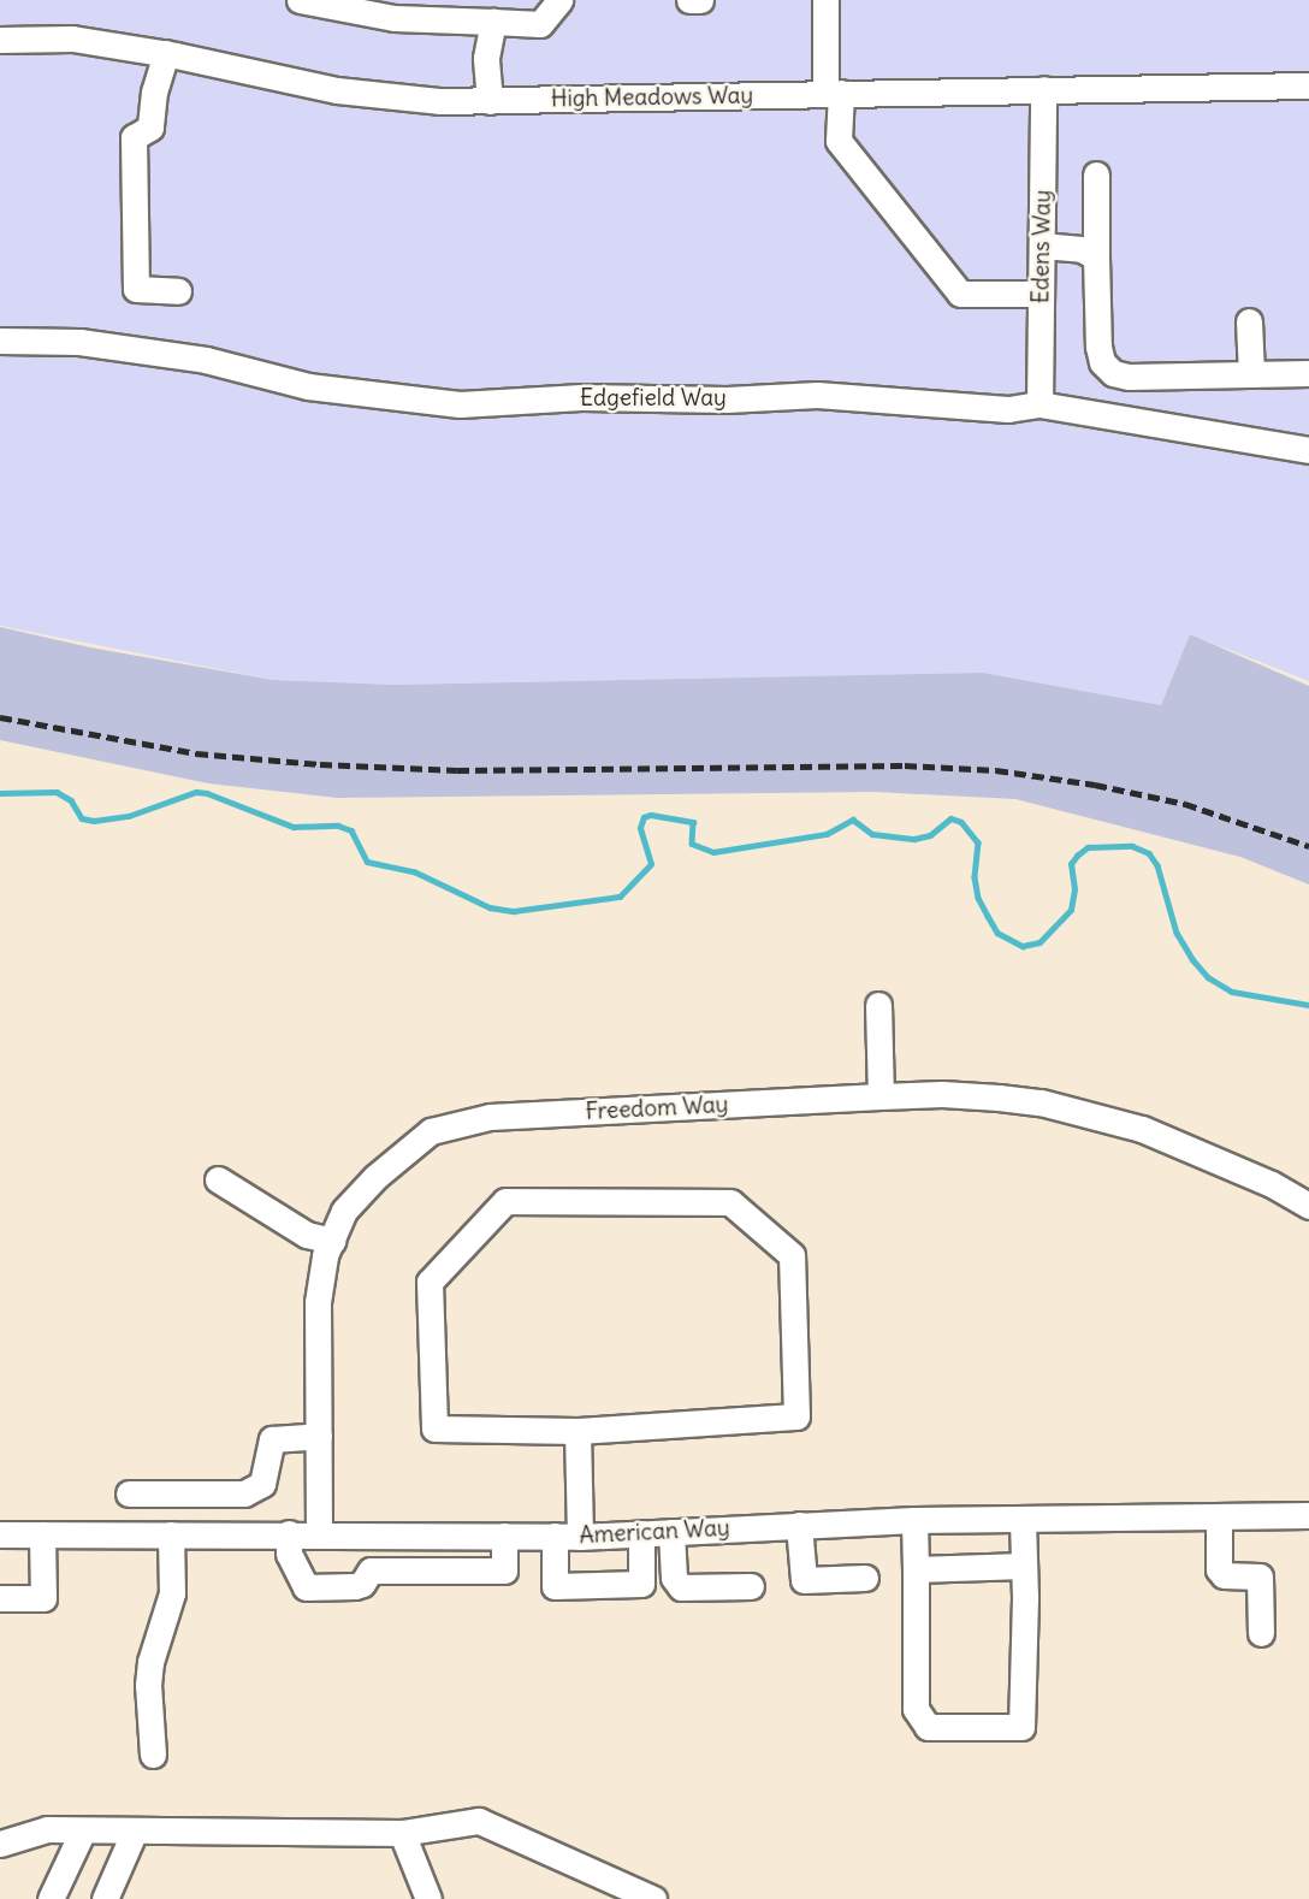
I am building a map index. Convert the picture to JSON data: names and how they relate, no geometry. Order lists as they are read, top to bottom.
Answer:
{
  "streets": {
    "street": [
      "High Meadows Way",
      "Edens Way",
      "Edgefield Way",
      "Freedom Way",
      "American Way"
    ]
  },
  "crossings": [
    ["High Meadows Way", "Edens Way"],
    ["Edens Way", "Edgefield Way"],
    ["Freedom Way", "American Way"]
  ]
}
